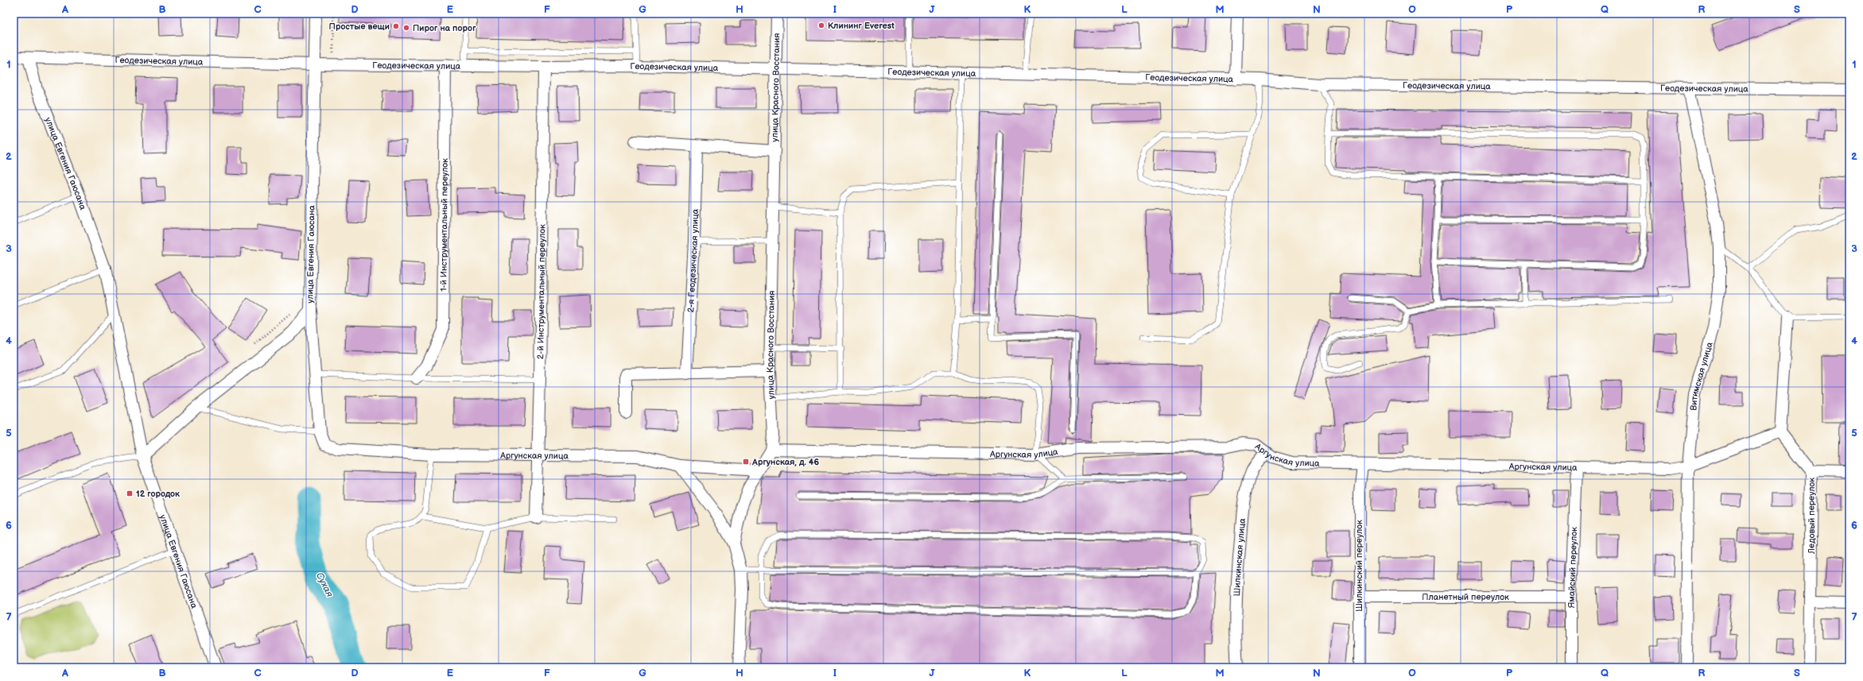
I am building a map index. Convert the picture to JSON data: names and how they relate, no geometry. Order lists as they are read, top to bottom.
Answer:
{
  "streets": {
    "street": [
      "Геодезическая улица",
      "улица Красного Восстания",
      "улица Евгения Гаюсана",
      "1-й Инструментальный переулок",
      "2-я Геодезическая улица",
      "2-й Инструментальный переулок",
      "Витимская улица",
      "Аргунская улица",
      "Ледовый переулок",
      "Шилкинская улица",
      "Шилкинский переулок",
      "Ямайский переулок",
      "Планетный переулок"
    ]
  },
  "crossings": [
    ["Геодезическая улица", "улица Красного Восстания"],
    ["Геодезическая улица", "улица Евгения Гаюсана"],
    ["Геодезическая улица", "1-й Инструментальный переулок"],
    ["Геодезическая улица", "2-й Инструментальный переулок"],
    ["Геодезическая улица", "Витимская улица"],
    ["улица Красного Восстания", "Аргунская улица"],
    ["2-й Инструментальный переулок", "Аргунская улица"],
    ["Витимская улица", "Аргунская улица"],
    ["Аргунская улица", "Ледовый переулок"],
    ["Аргунская улица", "Шилкинская улица"],
    ["Аргунская улица", "Шилкинский переулок"],
    ["Аргунская улица", "Ямайский переулок"],
    ["Шилкинский переулок", "Планетный переулок"],
    ["Ямайский переулок", "Планетный переулок"]
  ],
  "water": ["Сухая"],
  "places": {
    "other": ["Клининг Everest", "Простые вещи", "Пирог на порог"],
    "transit": ["Аргунская, д. 46", "12 городок"]
  },
  "grid": {
    "columns": [
      "A",
      "B",
      "C",
      "D",
      "E",
      "F",
      "G",
      "H",
      "I",
      "J",
      "K",
      "L",
      "M",
      "N",
      "O",
      "P",
      "Q",
      "R",
      "S"
    ],
    "rows": [
      "1",
      "2",
      "3",
      "4",
      "5",
      "6",
      "7"
    ]
  }
}
